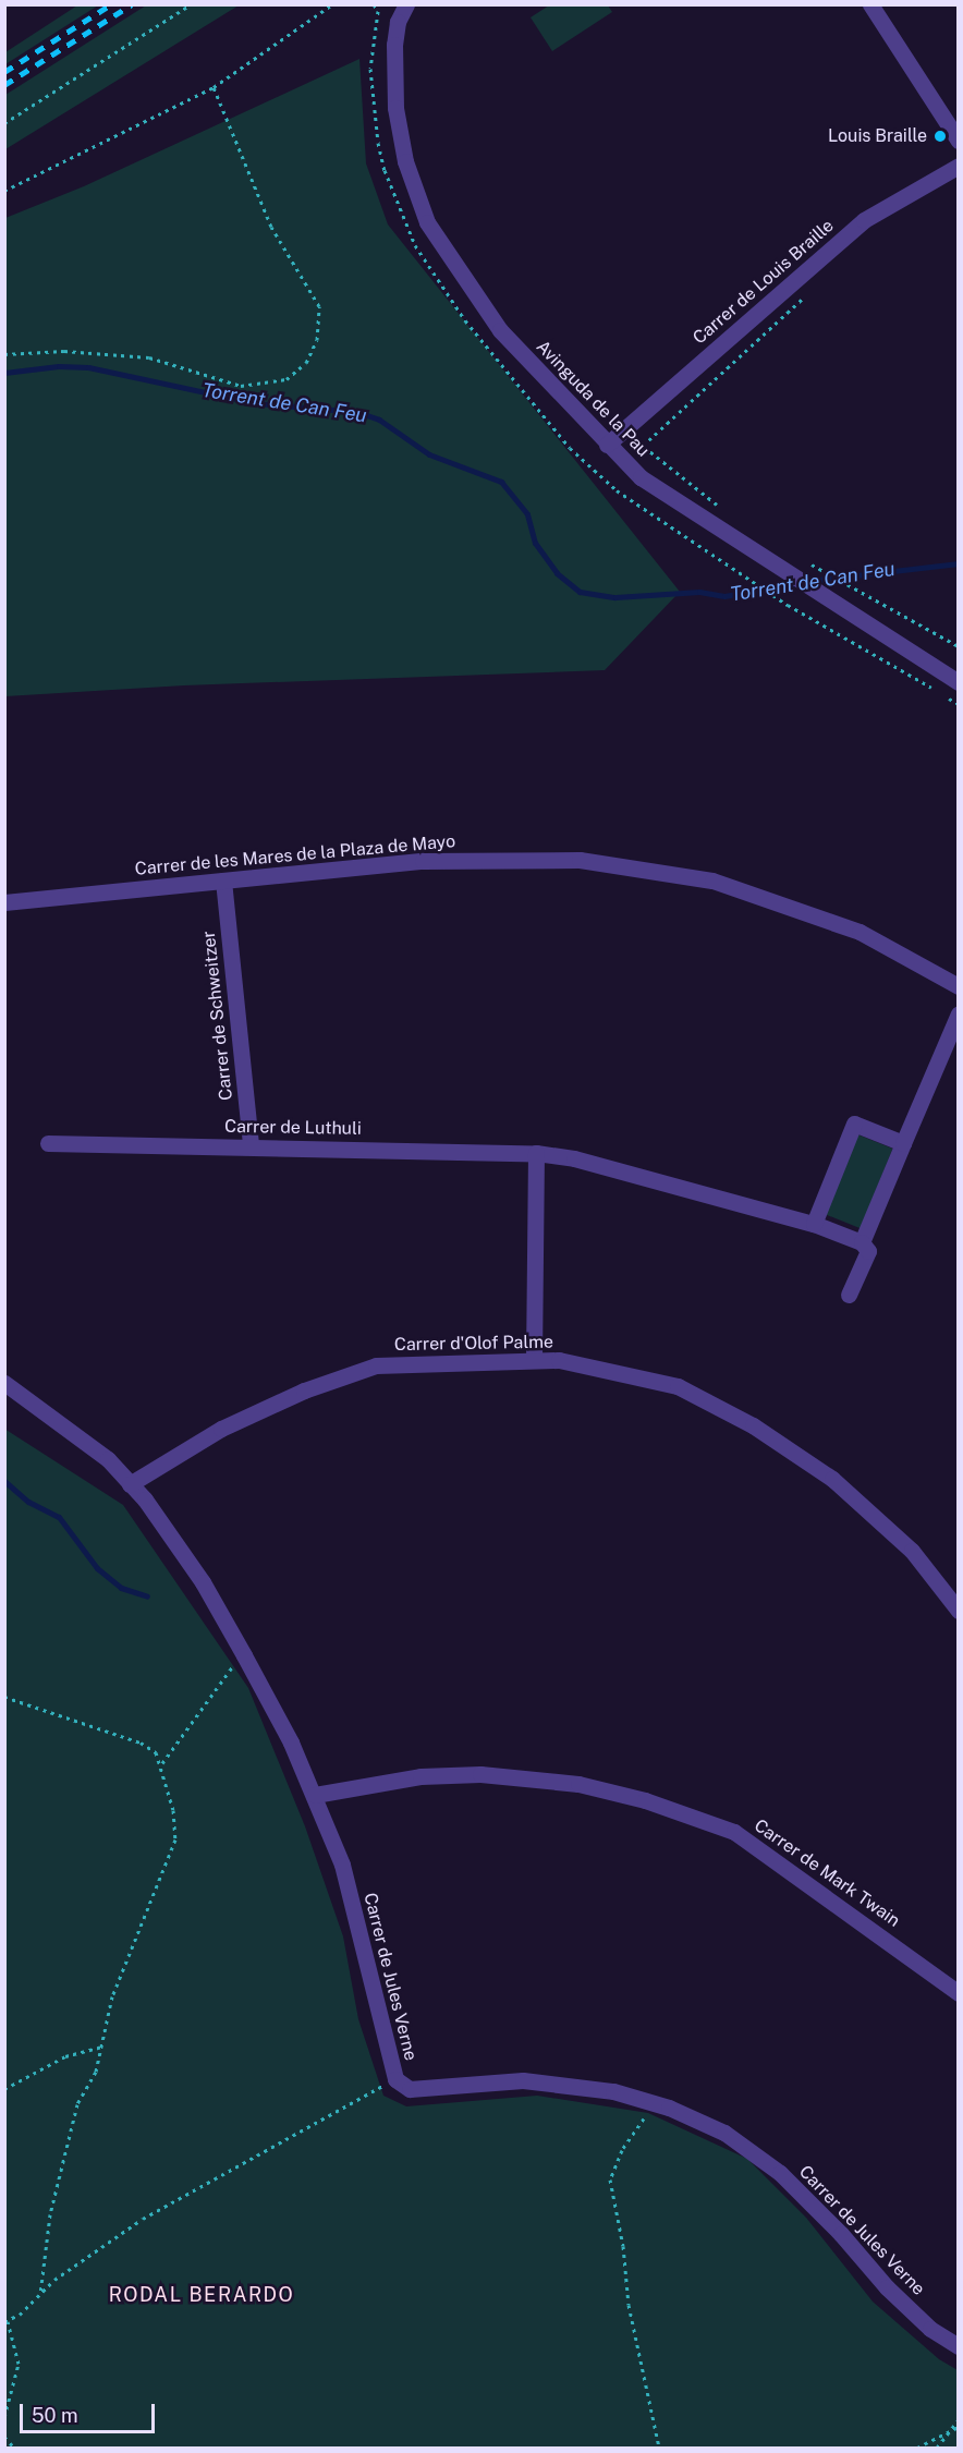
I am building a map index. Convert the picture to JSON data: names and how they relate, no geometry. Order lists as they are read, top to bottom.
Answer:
{
  "streets": {
    "street": [
      "Carrer de Louis Braille",
      "Avinguda de la Pau",
      "Carrer de les Mares de la Plaza de Mayo",
      "Carrer de Schweitzer",
      "Carrer de Luthuli",
      "Carrer d'Olof Palme",
      "Carrer de Mark Twain",
      "Carrer de Jules Verne"
    ]
  },
  "crossings": [
    ["Carrer de Louis Braille", "Avinguda de la Pau"],
    ["Carrer de les Mares de la Plaza de Mayo", "Carrer de Schweitzer"],
    ["Carrer de Schweitzer", "Carrer de Luthuli"],
    ["Carrer d'Olof Palme", "Carrer de Jules Verne"],
    ["Carrer de Mark Twain", "Carrer de Jules Verne"]
  ],
  "districts": ["RODAL BERARDO"],
  "water": ["Torrent de Can Feu"],
  "places": ["Louis Braille"],
  "scale_bar": "50 m"
}
